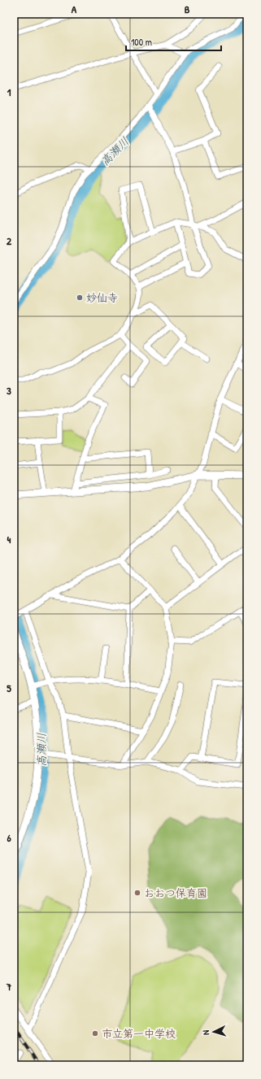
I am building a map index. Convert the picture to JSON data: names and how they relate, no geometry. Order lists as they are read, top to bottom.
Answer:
{
  "water": ["高瀬川"],
  "places": ["妙仙寺", "おおつ保育園", "市立第一中学校"],
  "scale_bar": "100 m",
  "north": "left",
  "grid": {
    "columns": ["A", "B"],
    "rows": [
      "1",
      "2",
      "3",
      "4",
      "5",
      "6",
      "7"
    ]
  }
}
